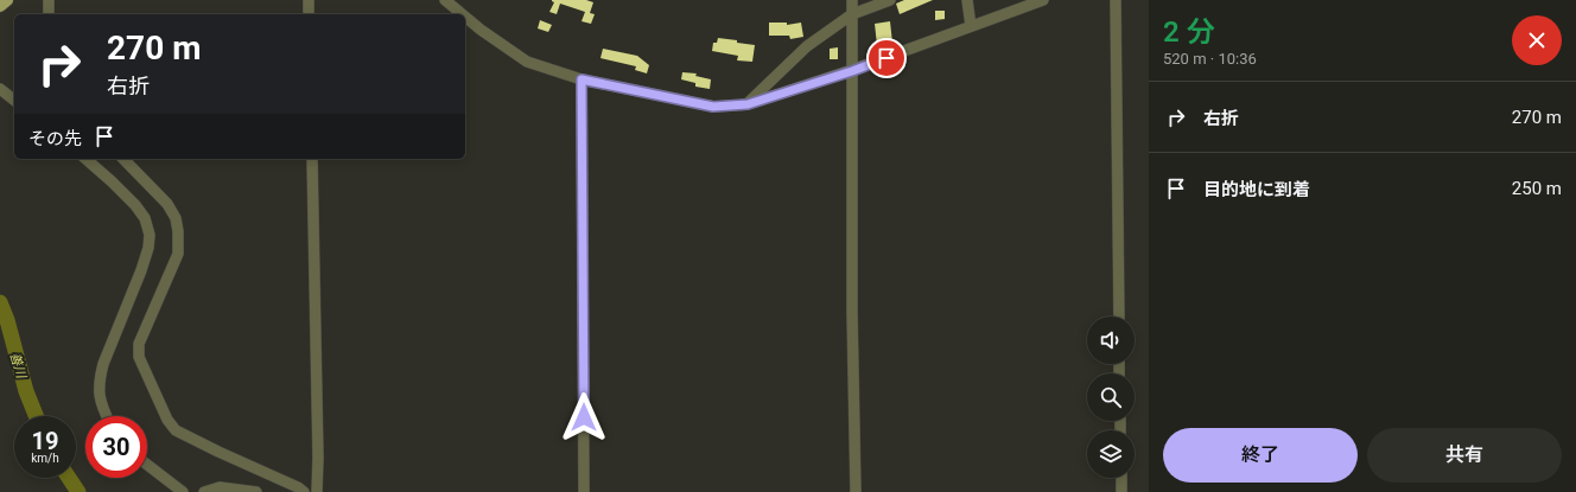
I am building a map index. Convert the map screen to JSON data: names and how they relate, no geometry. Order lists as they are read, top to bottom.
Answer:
{
  "water": ["善川"],
  "page": {
    "heading": ["2 分", "520 m · 10:36"],
    "turn": ["270 m", "右折"],
    "list": [
      {
        "name": "右折",
        "value": "270 m"
      },
      {
        "name": "目的地に到着",
        "value": "250 m"
      }
    ],
    "then": "その先",
    "speed": "19 km/h",
    "limit": "30",
    "buttons": ["終了", "共有"]
  }
}
